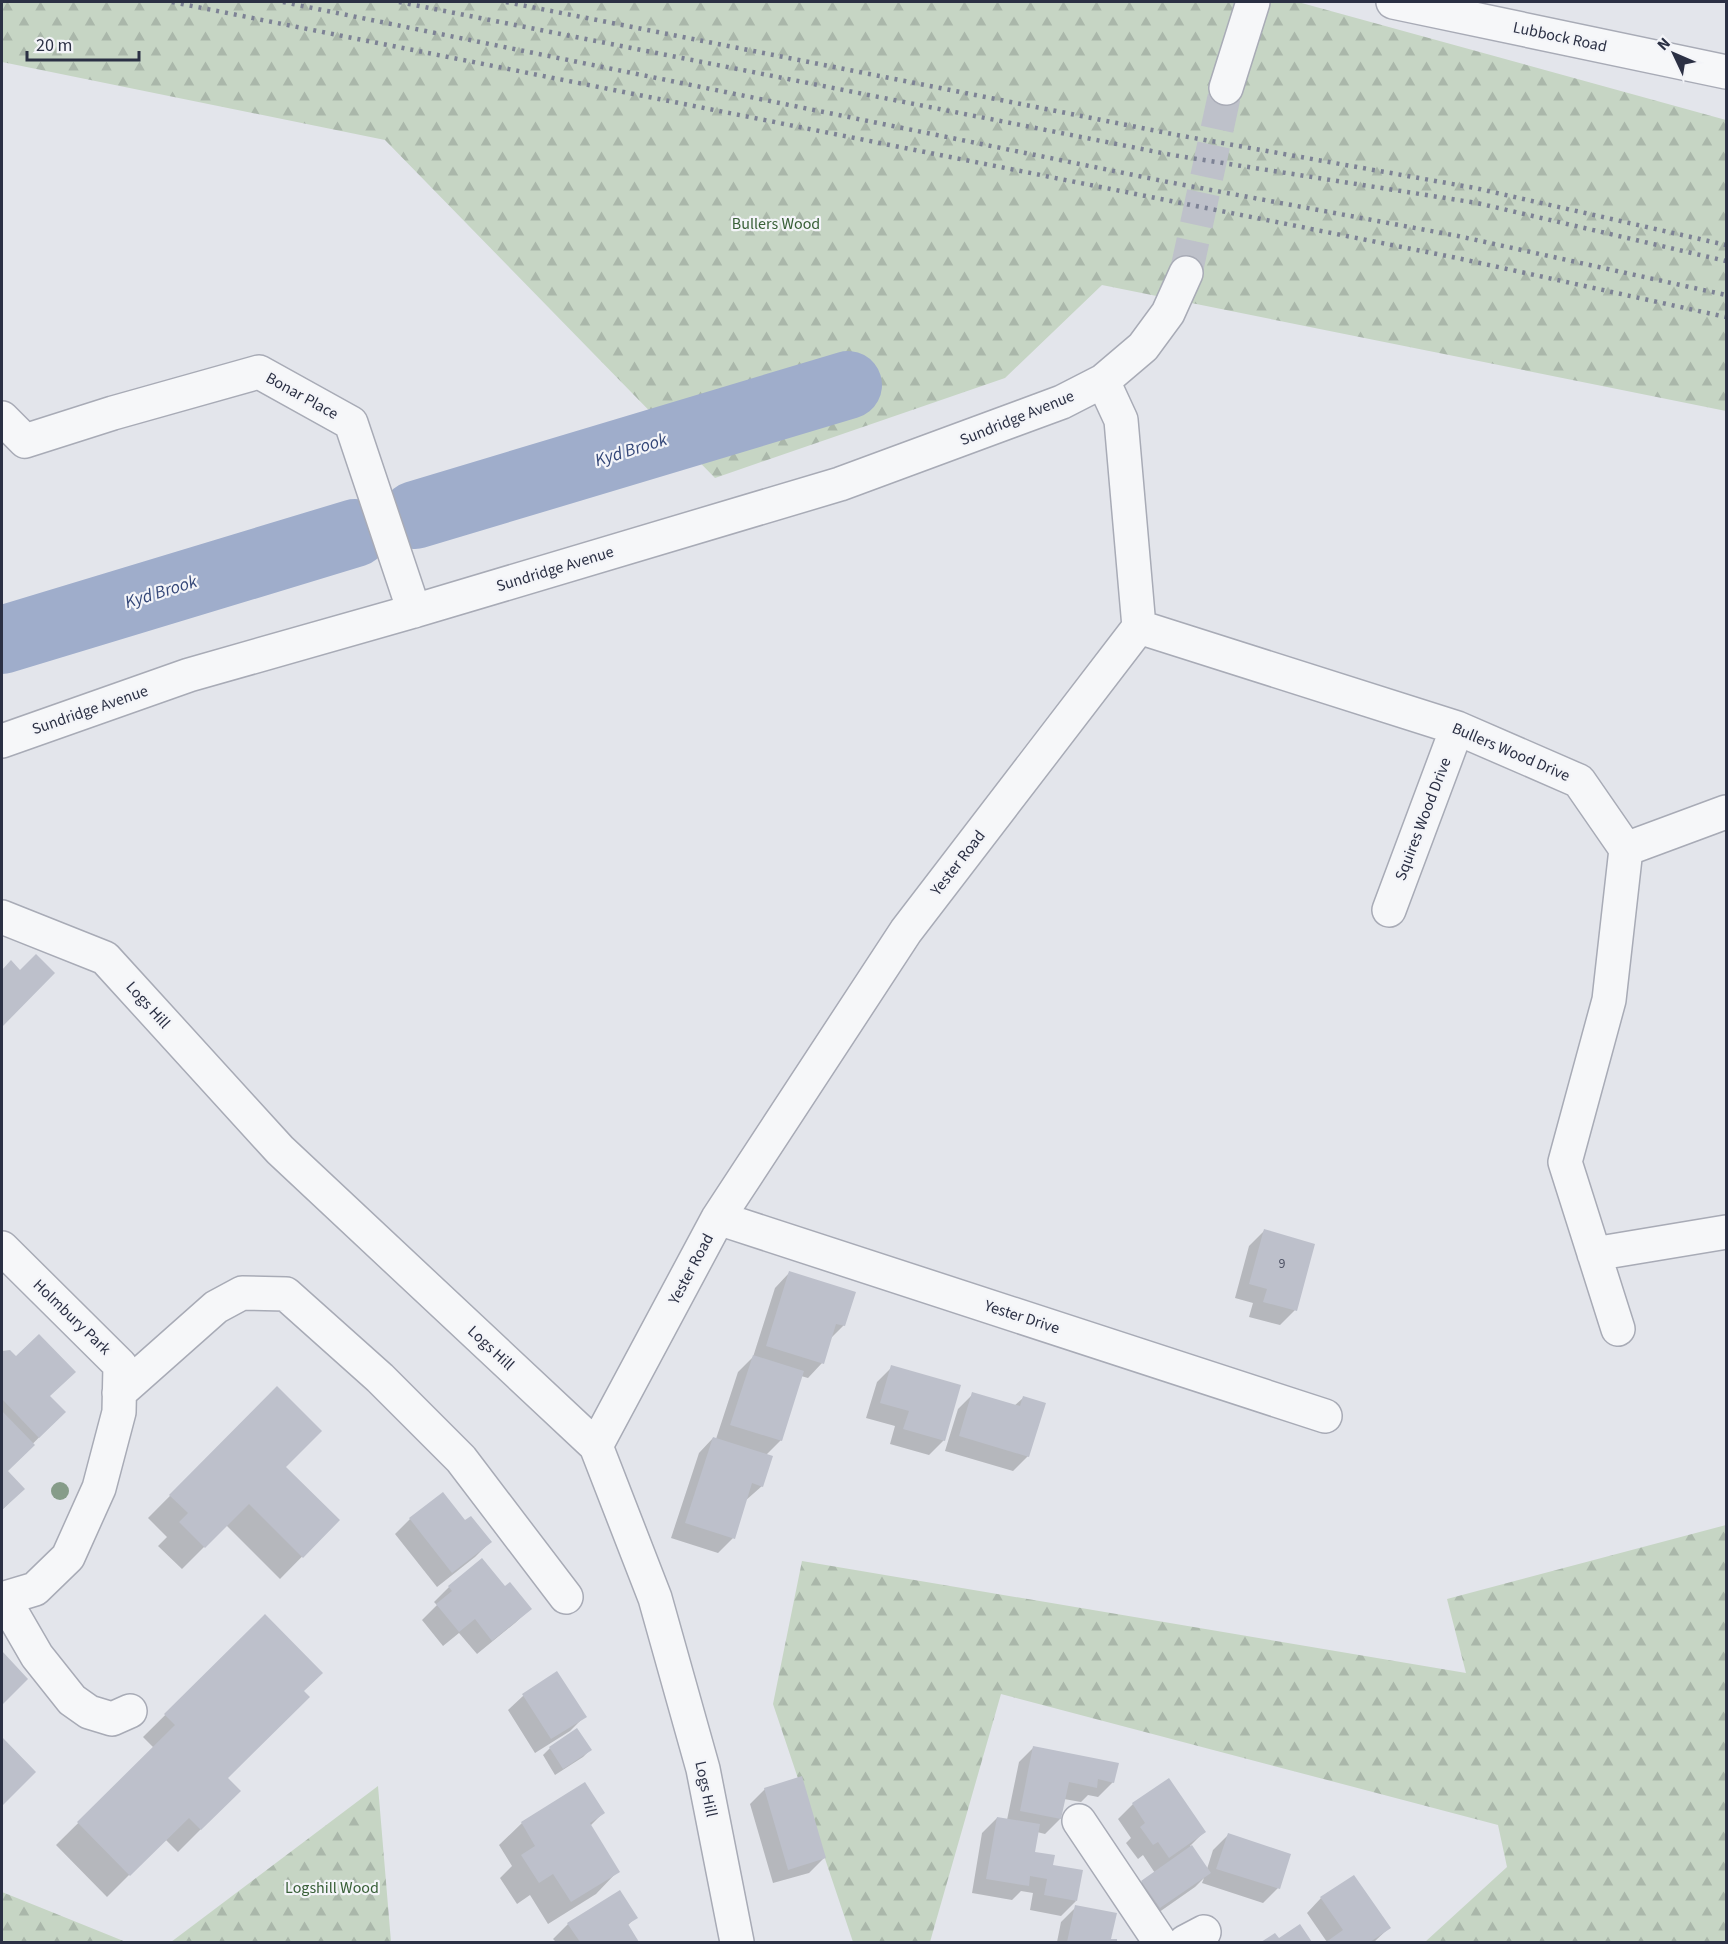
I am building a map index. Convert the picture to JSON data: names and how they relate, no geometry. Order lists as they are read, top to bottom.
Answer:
{
  "streets": {
    "street": [
      "Lubbock Road",
      "Bonar Place",
      "Sundridge Avenue",
      "Bullers Wood Drive",
      "Squires Wood Drive",
      "Yester Road",
      "Logs Hill",
      "Holmbury Park",
      "Yester Drive"
    ]
  },
  "crossings": [
    ["Bonar Place", "Sundridge Avenue"],
    ["Bullers Wood Drive", "Squires Wood Drive"],
    ["Bullers Wood Drive", "Yester Road"],
    ["Yester Road", "Logs Hill"],
    ["Yester Road", "Yester Drive"]
  ],
  "water": ["Kyd Brook"],
  "parks": ["Bullers Wood", "Logshill Wood"],
  "house_numbers": ["9"],
  "scale_bar": "20 m",
  "north": "top left"
}
